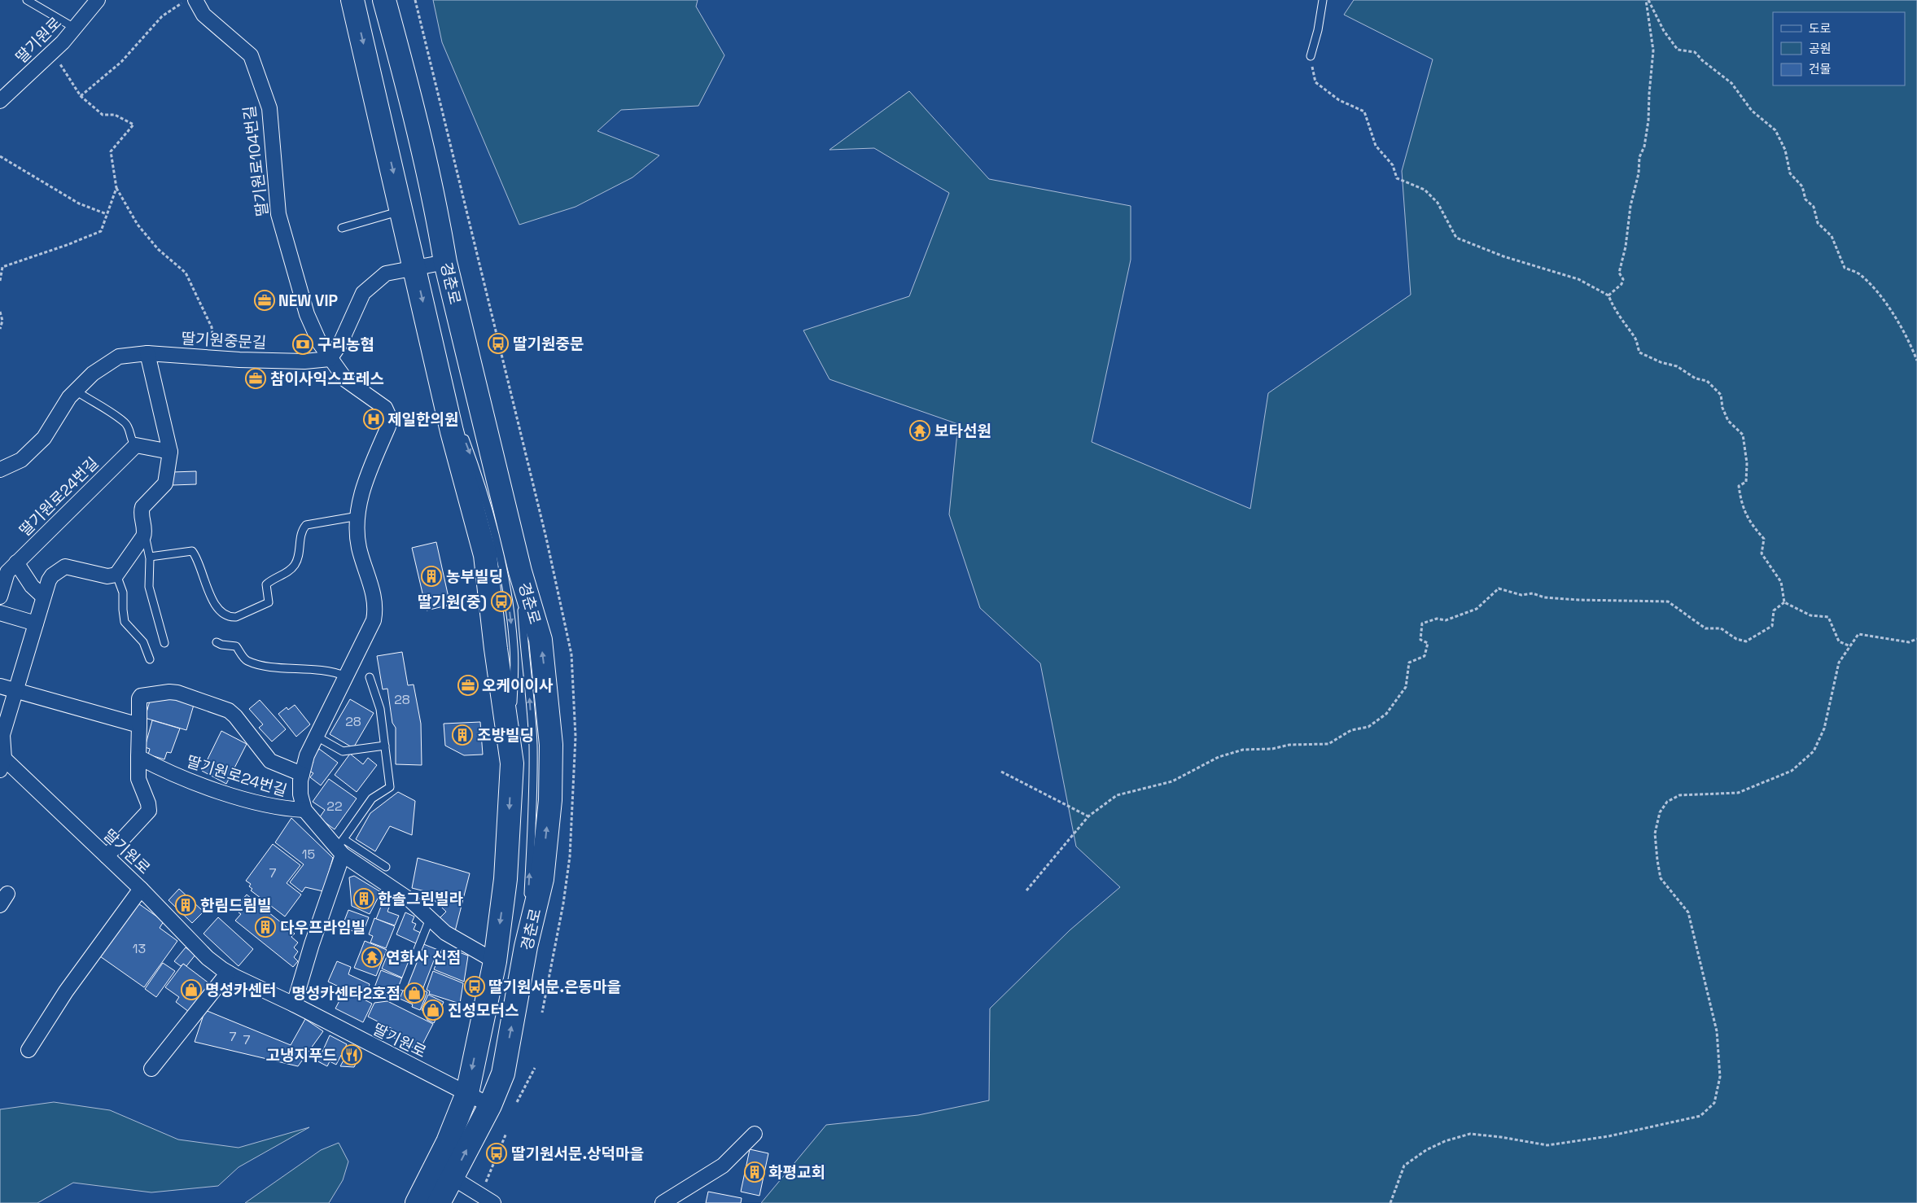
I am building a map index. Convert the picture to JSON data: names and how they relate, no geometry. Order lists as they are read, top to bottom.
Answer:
{
  "streets": {
    "main road": ["경춘로"],
    "street": [
      "딸기원로",
      "딸기원로104번길",
      "딸기원중문길",
      "딸기원로24번길"
    ]
  },
  "crossings": [
    ["딸기원로", "경춘로"],
    ["딸기원로", "딸기원로24번길"],
    ["딸기원로104번길", "딸기원중문길"]
  ],
  "places": {
    "office": ["NEW VIP", "참이사익스프레스", "오케이이사"],
    "bus stop": [
      "딸기원중문",
      "딸기원(중)",
      "딸기원서문.은동마을",
      "딸기원서문.상덕마을"
    ],
    "bank": ["구리농협"],
    "hospital": ["제일한의원"],
    "temple": ["보타선원", "연화사 신점"],
    "building": [
      "농부빌딩",
      "조방빌딩",
      "한솔그린빌라",
      "한림드림빌",
      "다우프라임빌",
      "화평교회"
    ],
    "shop": ["명성카센터", "명성카센타2호점", "진성모터스"],
    "restaurant": ["고냉지푸드"]
  },
  "house_numbers": [
    "28",
    "28",
    "22",
    "15",
    "7",
    "13",
    "7",
    "7"
  ],
  "legend": ["도로", "공원", "건물"]
}
